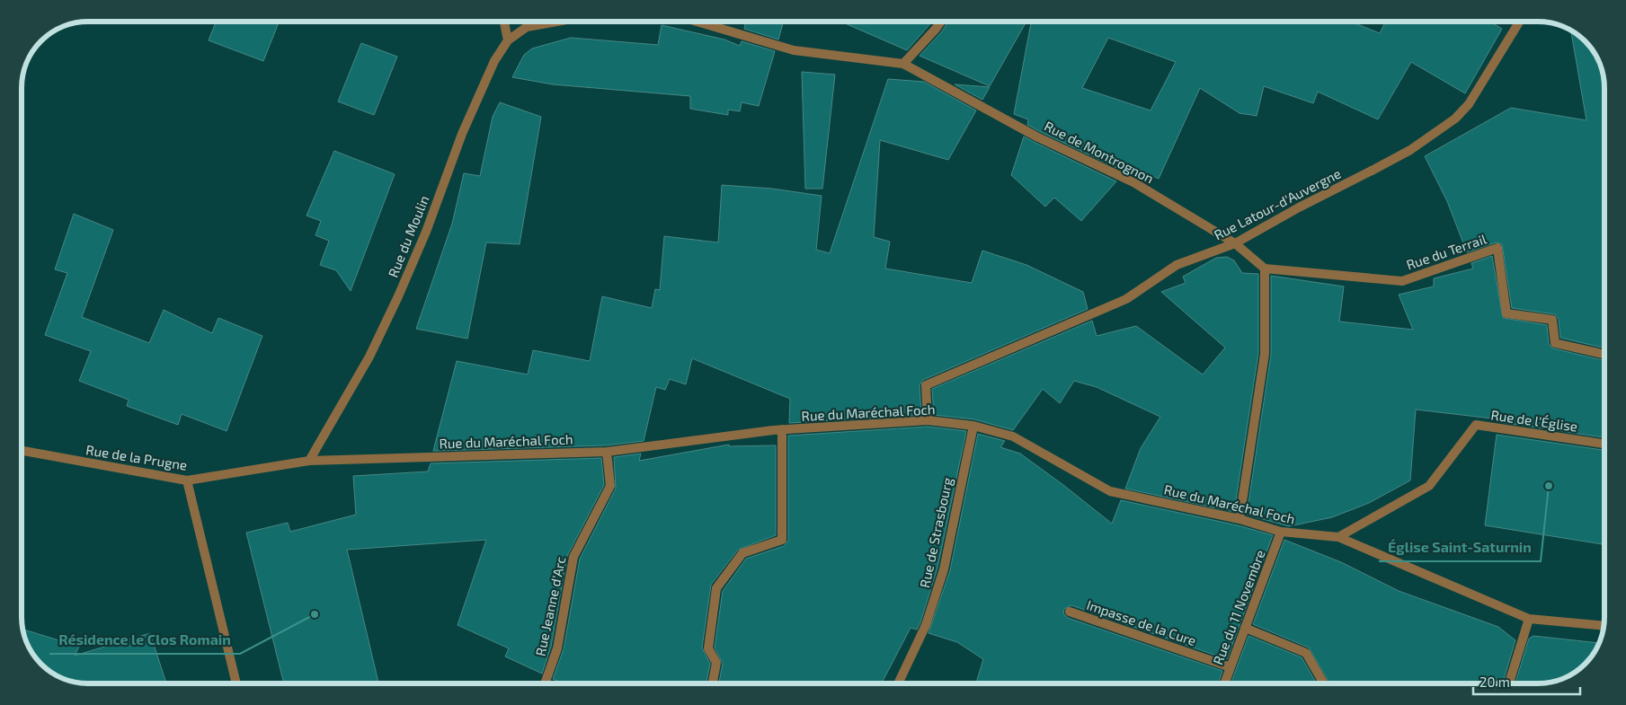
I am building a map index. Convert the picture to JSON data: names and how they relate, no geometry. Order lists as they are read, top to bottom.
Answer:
{
  "streets": {
    "street": [
      "Rue de Montrognon",
      "Rue Latour-d'Auvergne",
      "Rue du Moulin",
      "Rue du Terrail",
      "Rue du Maréchal Foch",
      "Rue de l'Église",
      "Rue de la Prugne",
      "Rue de Strasbourg",
      "Rue Jeanne d'Arc",
      "Rue du 11 Novembre",
      "Impasse de la Cure"
    ]
  },
  "crossings": [
    ["Rue de Montrognon", "Rue Latour-d'Auvergne"],
    ["Rue de Montrognon", "Rue du Terrail"],
    ["Rue Latour-d'Auvergne", "Rue du Maréchal Foch"],
    ["Rue du Moulin", "Rue du Maréchal Foch"],
    ["Rue du Moulin", "Rue de la Prugne"],
    ["Rue du Maréchal Foch", "Rue de l'Église"],
    ["Rue du Maréchal Foch", "Rue de la Prugne"],
    ["Rue du Maréchal Foch", "Rue de Strasbourg"],
    ["Rue du Maréchal Foch", "Rue Jeanne d'Arc"],
    ["Rue du Maréchal Foch", "Rue du 11 Novembre"],
    ["Rue du 11 Novembre", "Impasse de la Cure"]
  ],
  "places": ["Église Saint-Saturnin", "Résidence le Clos Romain"],
  "scale_bar": "20 m"
}
